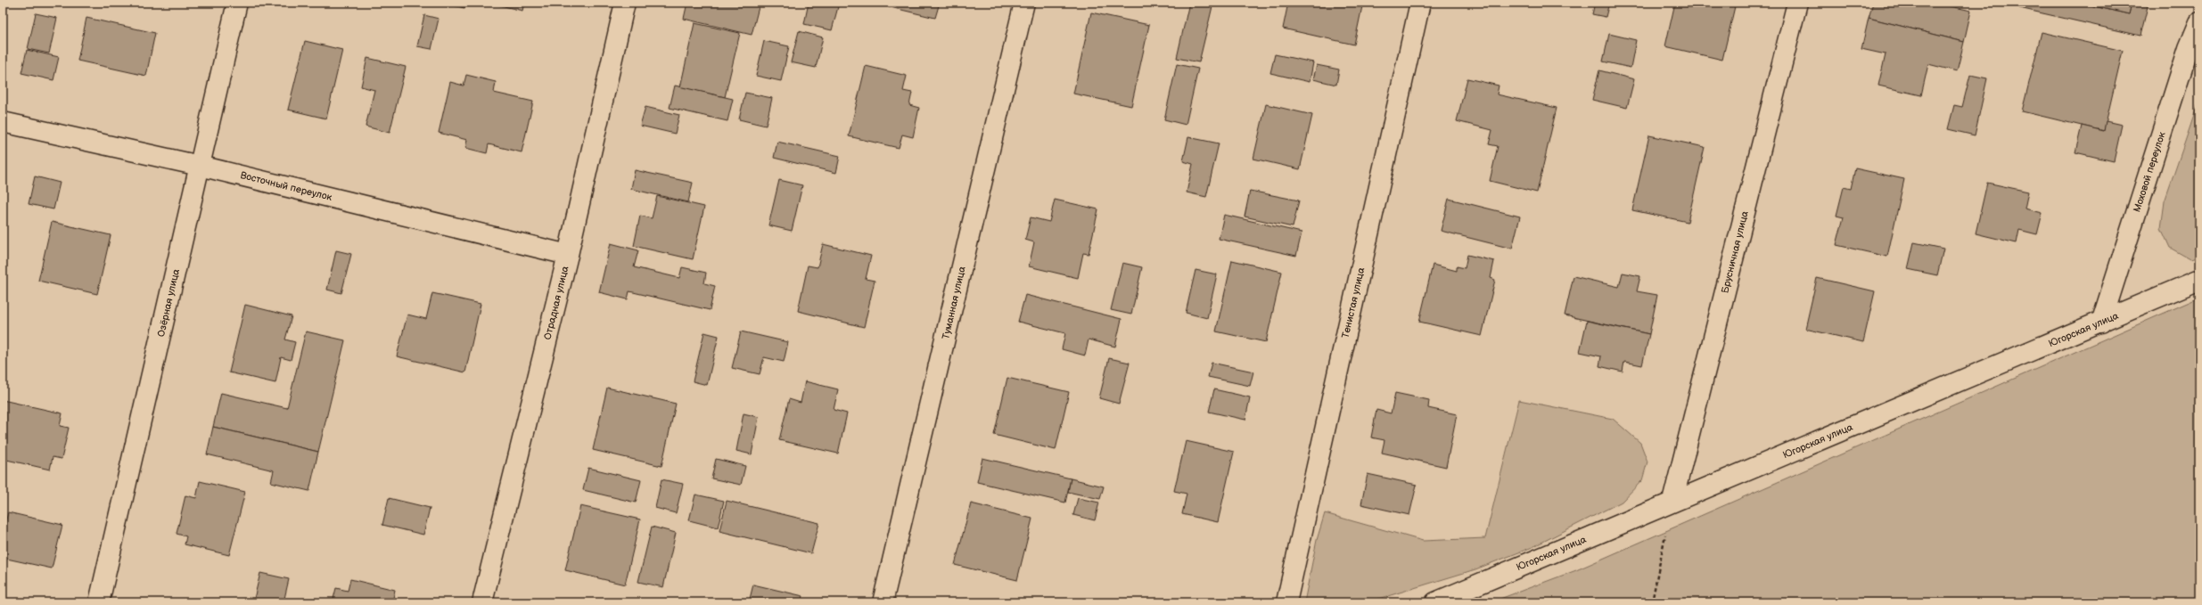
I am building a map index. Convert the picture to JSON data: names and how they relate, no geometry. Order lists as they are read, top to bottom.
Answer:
{
  "streets": {
    "street": [
      "Моховой переулок",
      "Восточный переулок",
      "Брусничная улица",
      "Озёрная улица",
      "Отрадная улица",
      "Туманная улица",
      "Тенистая улица",
      "Югорская улица"
    ]
  },
  "crossings": [
    ["Моховой переулок", "Югорская улица"],
    ["Восточный переулок", "Озёрная улица"],
    ["Восточный переулок", "Отрадная улица"],
    ["Брусничная улица", "Югорская улица"]
  ]
}
